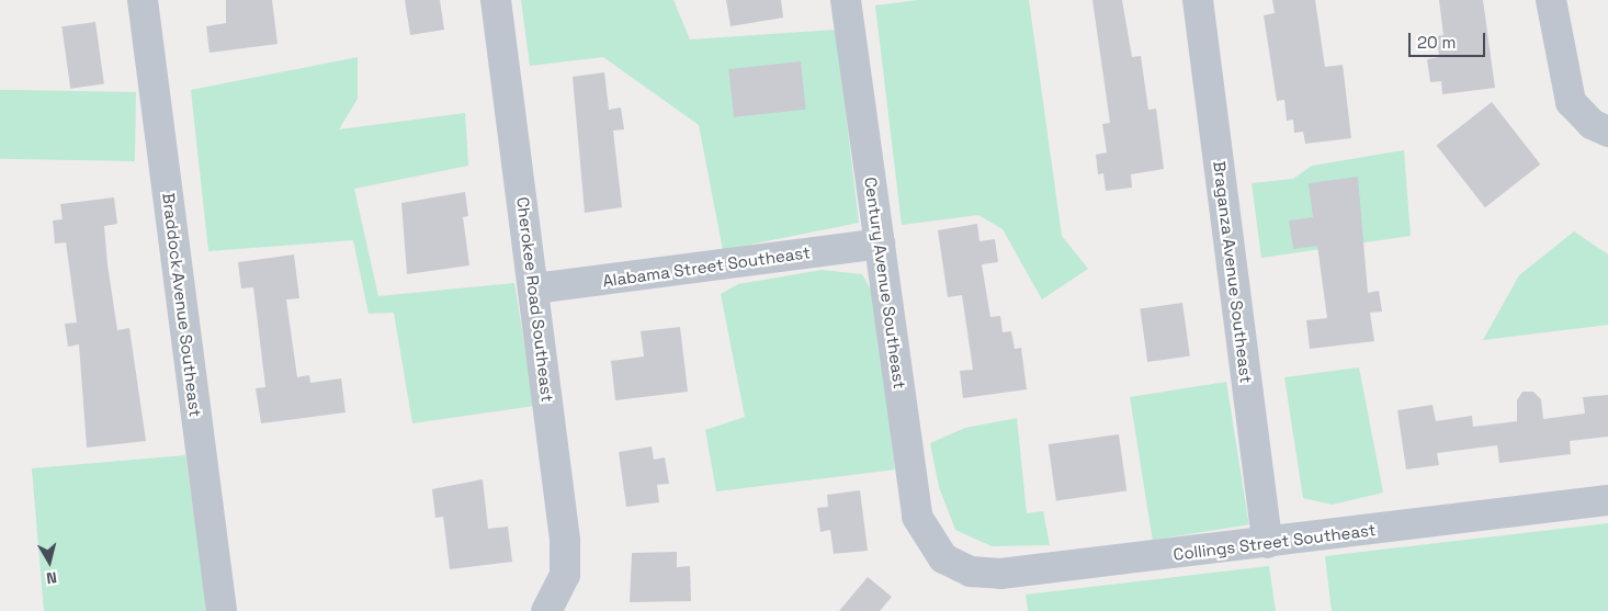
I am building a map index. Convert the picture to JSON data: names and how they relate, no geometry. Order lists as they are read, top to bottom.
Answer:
{
  "streets": {
    "street": [
      "Alabama Street Southeast",
      "Braganza Avenue Southeast",
      "Century Avenue Southeast",
      "Cherokee Road Southeast",
      "Braddock Avenue Southeast",
      "Collings Street Southeast"
    ]
  },
  "crossings": [
    ["Alabama Street Southeast", "Century Avenue Southeast"],
    ["Alabama Street Southeast", "Cherokee Road Southeast"],
    ["Braganza Avenue Southeast", "Collings Street Southeast"],
    ["Century Avenue Southeast", "Collings Street Southeast"]
  ],
  "scale_bar": "20 m",
  "north": "bottom"
}
